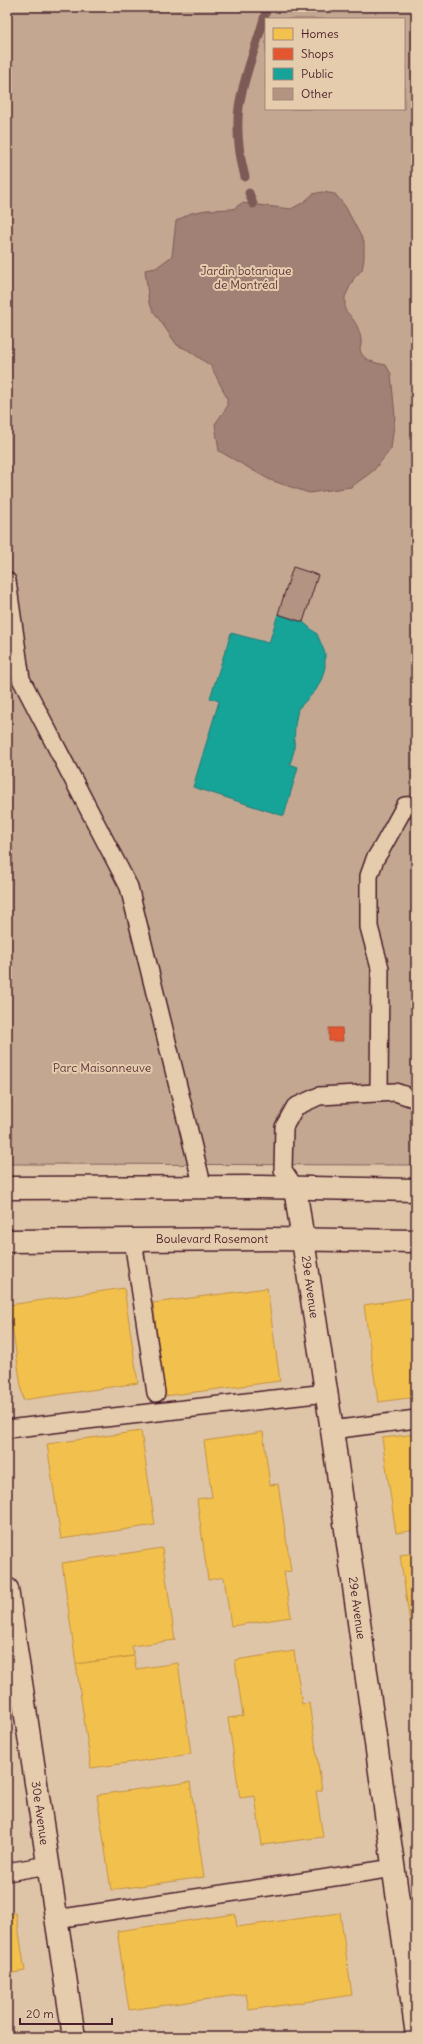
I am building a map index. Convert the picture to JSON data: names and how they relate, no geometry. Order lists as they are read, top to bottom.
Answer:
{
  "streets": {
    "street": ["Boulevard Rosemont", "29e Avenue", "30e Avenue"]
  },
  "crossings": [
    ["Boulevard Rosemont", "29e Avenue"]
  ],
  "parks": ["Jardin botanique de Montréal", "Parc Maisonneuve"],
  "legend": [
    "Homes",
    "Shops",
    "Public",
    "Other"
  ],
  "scale_bar": "20 m"
}
